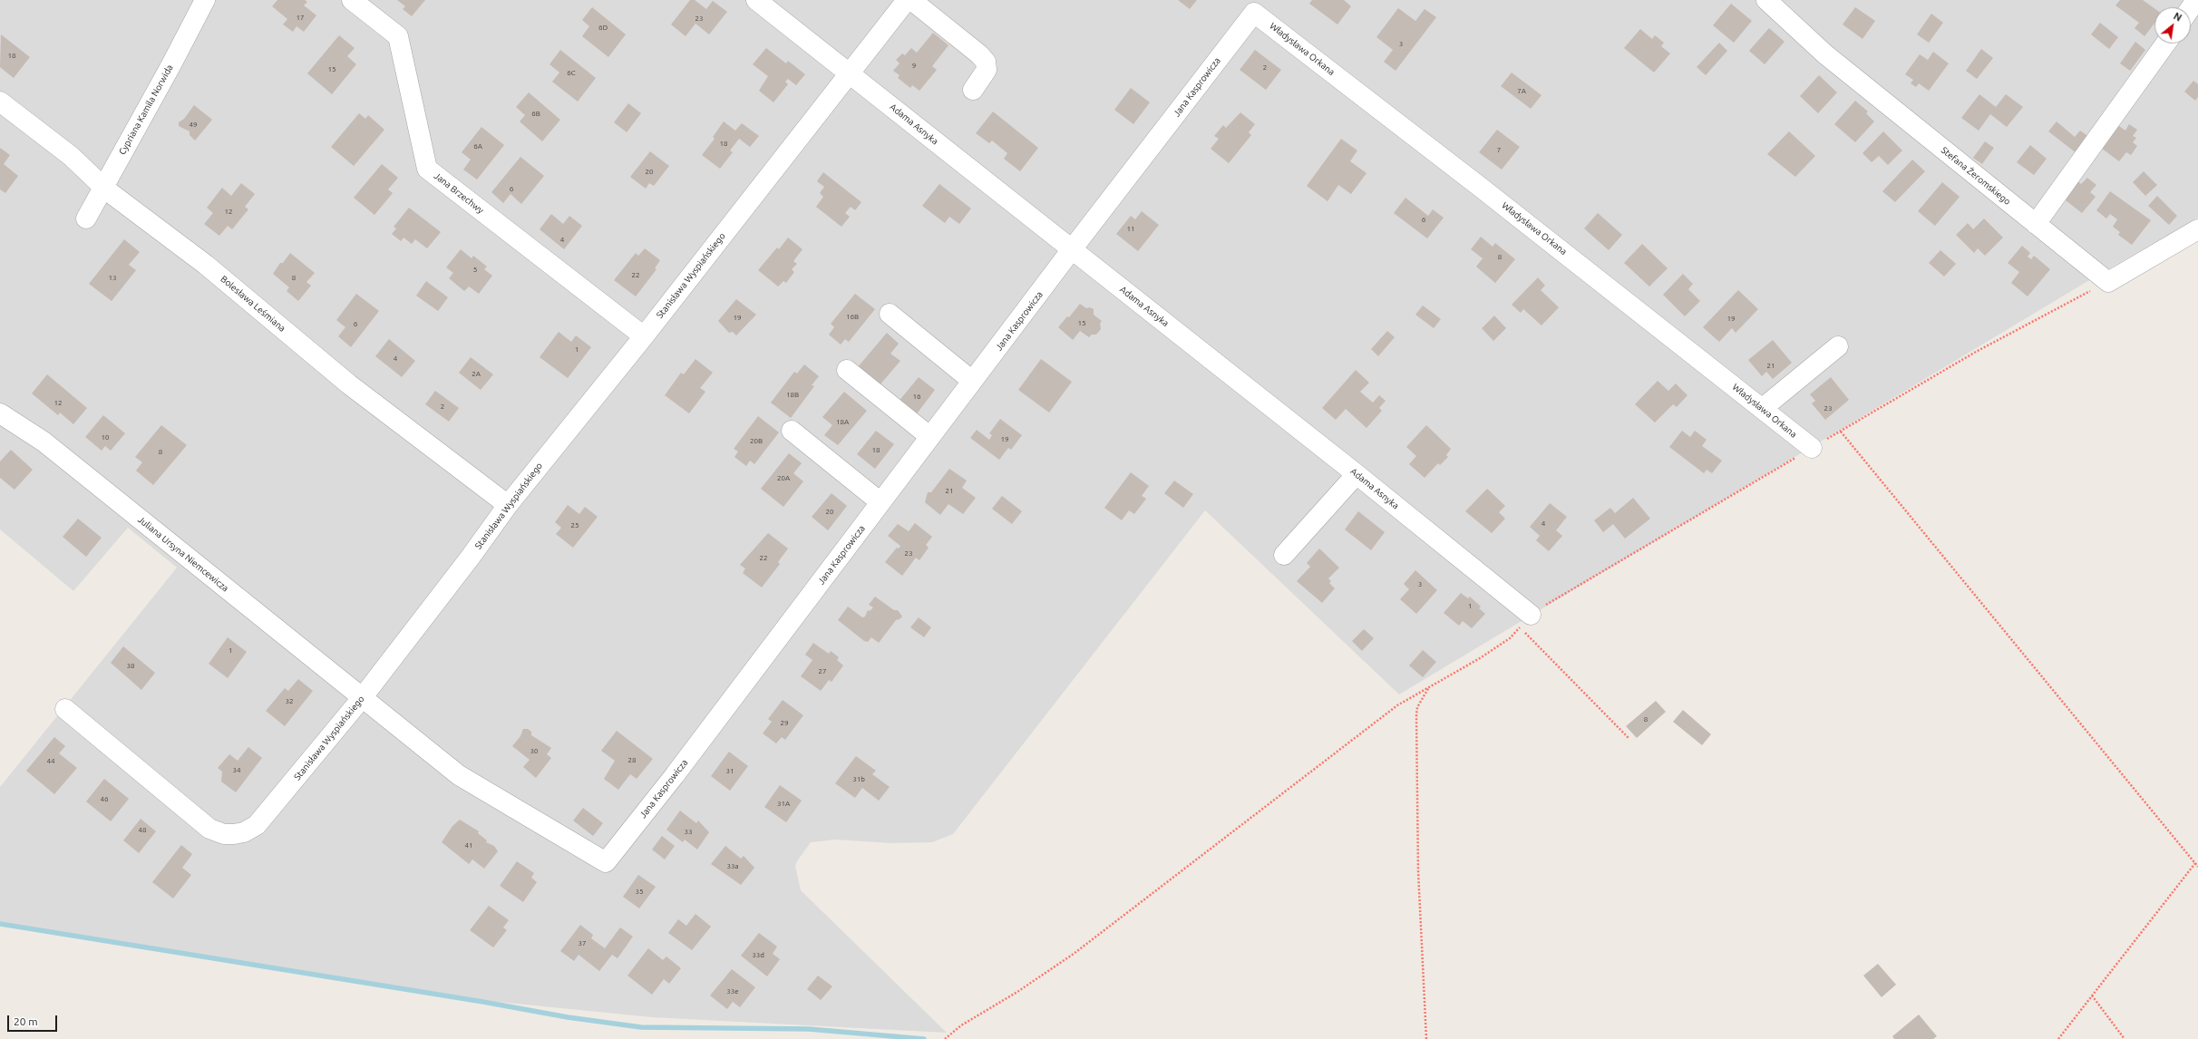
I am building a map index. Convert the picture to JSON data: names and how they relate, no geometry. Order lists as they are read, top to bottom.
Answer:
{
  "streets": {
    "street": [
      "Władysława Orkana",
      "Jana Kasprowicza",
      "Cypriana Kamila Norwida",
      "Adama Asnyka",
      "Stefana Żeromskiego",
      "Jana Brzechwy",
      "Stanisława Wyspiańskiego",
      "Bolesława Leśmiana",
      "Juliana Ursyna Niemcewicza"
    ]
  },
  "crossings": [
    ["Władysława Orkana", "Jana Kasprowicza"],
    ["Jana Kasprowicza", "Adama Asnyka"],
    ["Jana Kasprowicza", "Stanisława Wyspiańskiego"],
    ["Jana Kasprowicza", "Juliana Ursyna Niemcewicza"],
    ["Cypriana Kamila Norwida", "Bolesława Leśmiana"],
    ["Adama Asnyka", "Stanisława Wyspiańskiego"],
    ["Jana Brzechwy", "Stanisława Wyspiańskiego"],
    ["Stanisława Wyspiańskiego", "Bolesława Leśmiana"],
    ["Stanisława Wyspiańskiego", "Juliana Ursyna Niemcewicza"]
  ],
  "house_numbers": [
    "17",
    "23",
    "6D",
    "3",
    "18",
    "9",
    "2",
    "15",
    "6C",
    "7A",
    "6B",
    "49",
    "18",
    "6A",
    "7",
    "20",
    "6",
    "12",
    "6",
    "11",
    "4",
    "8",
    "5",
    "22",
    "13",
    "8",
    "16B",
    "19",
    "19",
    "15",
    "6",
    "1",
    "4",
    "21",
    "2A",
    "18B",
    "16",
    "12",
    "2",
    "23",
    "18A",
    "10",
    "19",
    "20B",
    "18",
    "8",
    "20A",
    "21",
    "20",
    "4",
    "25",
    "23",
    "22",
    "3",
    "1",
    "1",
    "38",
    "27",
    "32",
    "8",
    "29",
    "30",
    "28",
    "44",
    "34",
    "31",
    "31b",
    "46",
    "31A",
    "48",
    "33",
    "41",
    "33a",
    "35",
    "37",
    "33d",
    "33e"
  ],
  "scale_bar": "20 m",
  "north": "top right"
}
